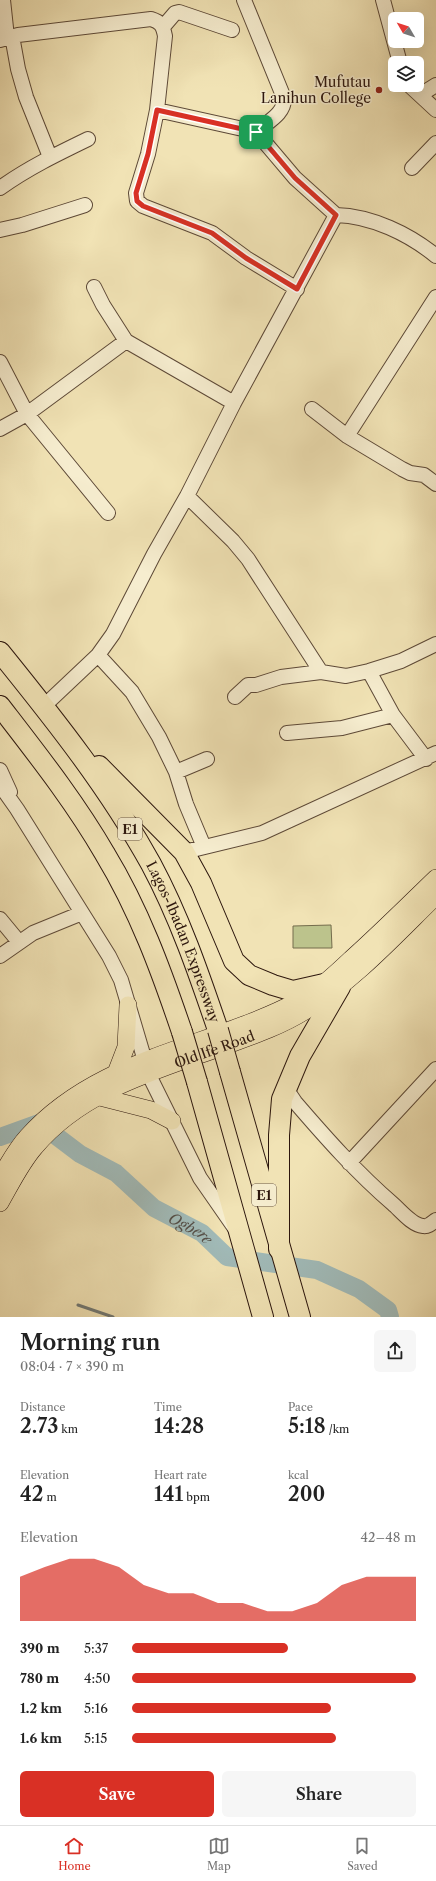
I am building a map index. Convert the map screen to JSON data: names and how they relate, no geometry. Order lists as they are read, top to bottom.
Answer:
{
  "streets": {
    "highway": ["E1", "Lagos-Ibadan Expressway"],
    "main road": ["Old Ife Road"]
  },
  "water": ["Ogbere"],
  "places": ["Mufutau Lanihun College"],
  "north": "top left",
  "page": {
    "heading": ["Morning run", "08:04 · 7 × 390 m"],
    "stats": [
      ["Distance", "2.73 km"],
      ["Time", "14:28"],
      ["Pace", "5:18 /km"],
      ["Elevation", "42 m"],
      ["Heart rate", "141 bpm"],
      ["kcal", "200"]
    ],
    "chart": ["Elevation", "42–48 m"],
    "list": [
      {
        "name": "390 m",
        "note": "5:37"
      },
      {
        "name": "780 m",
        "note": "4:50"
      },
      {
        "name": "1.2 km",
        "note": "5:16"
      },
      {
        "name": "1.6 km",
        "note": "5:15"
      }
    ],
    "buttons": ["Save", "Share"],
    "tabs": ["Home", "Map", "Saved"]
  }
}
